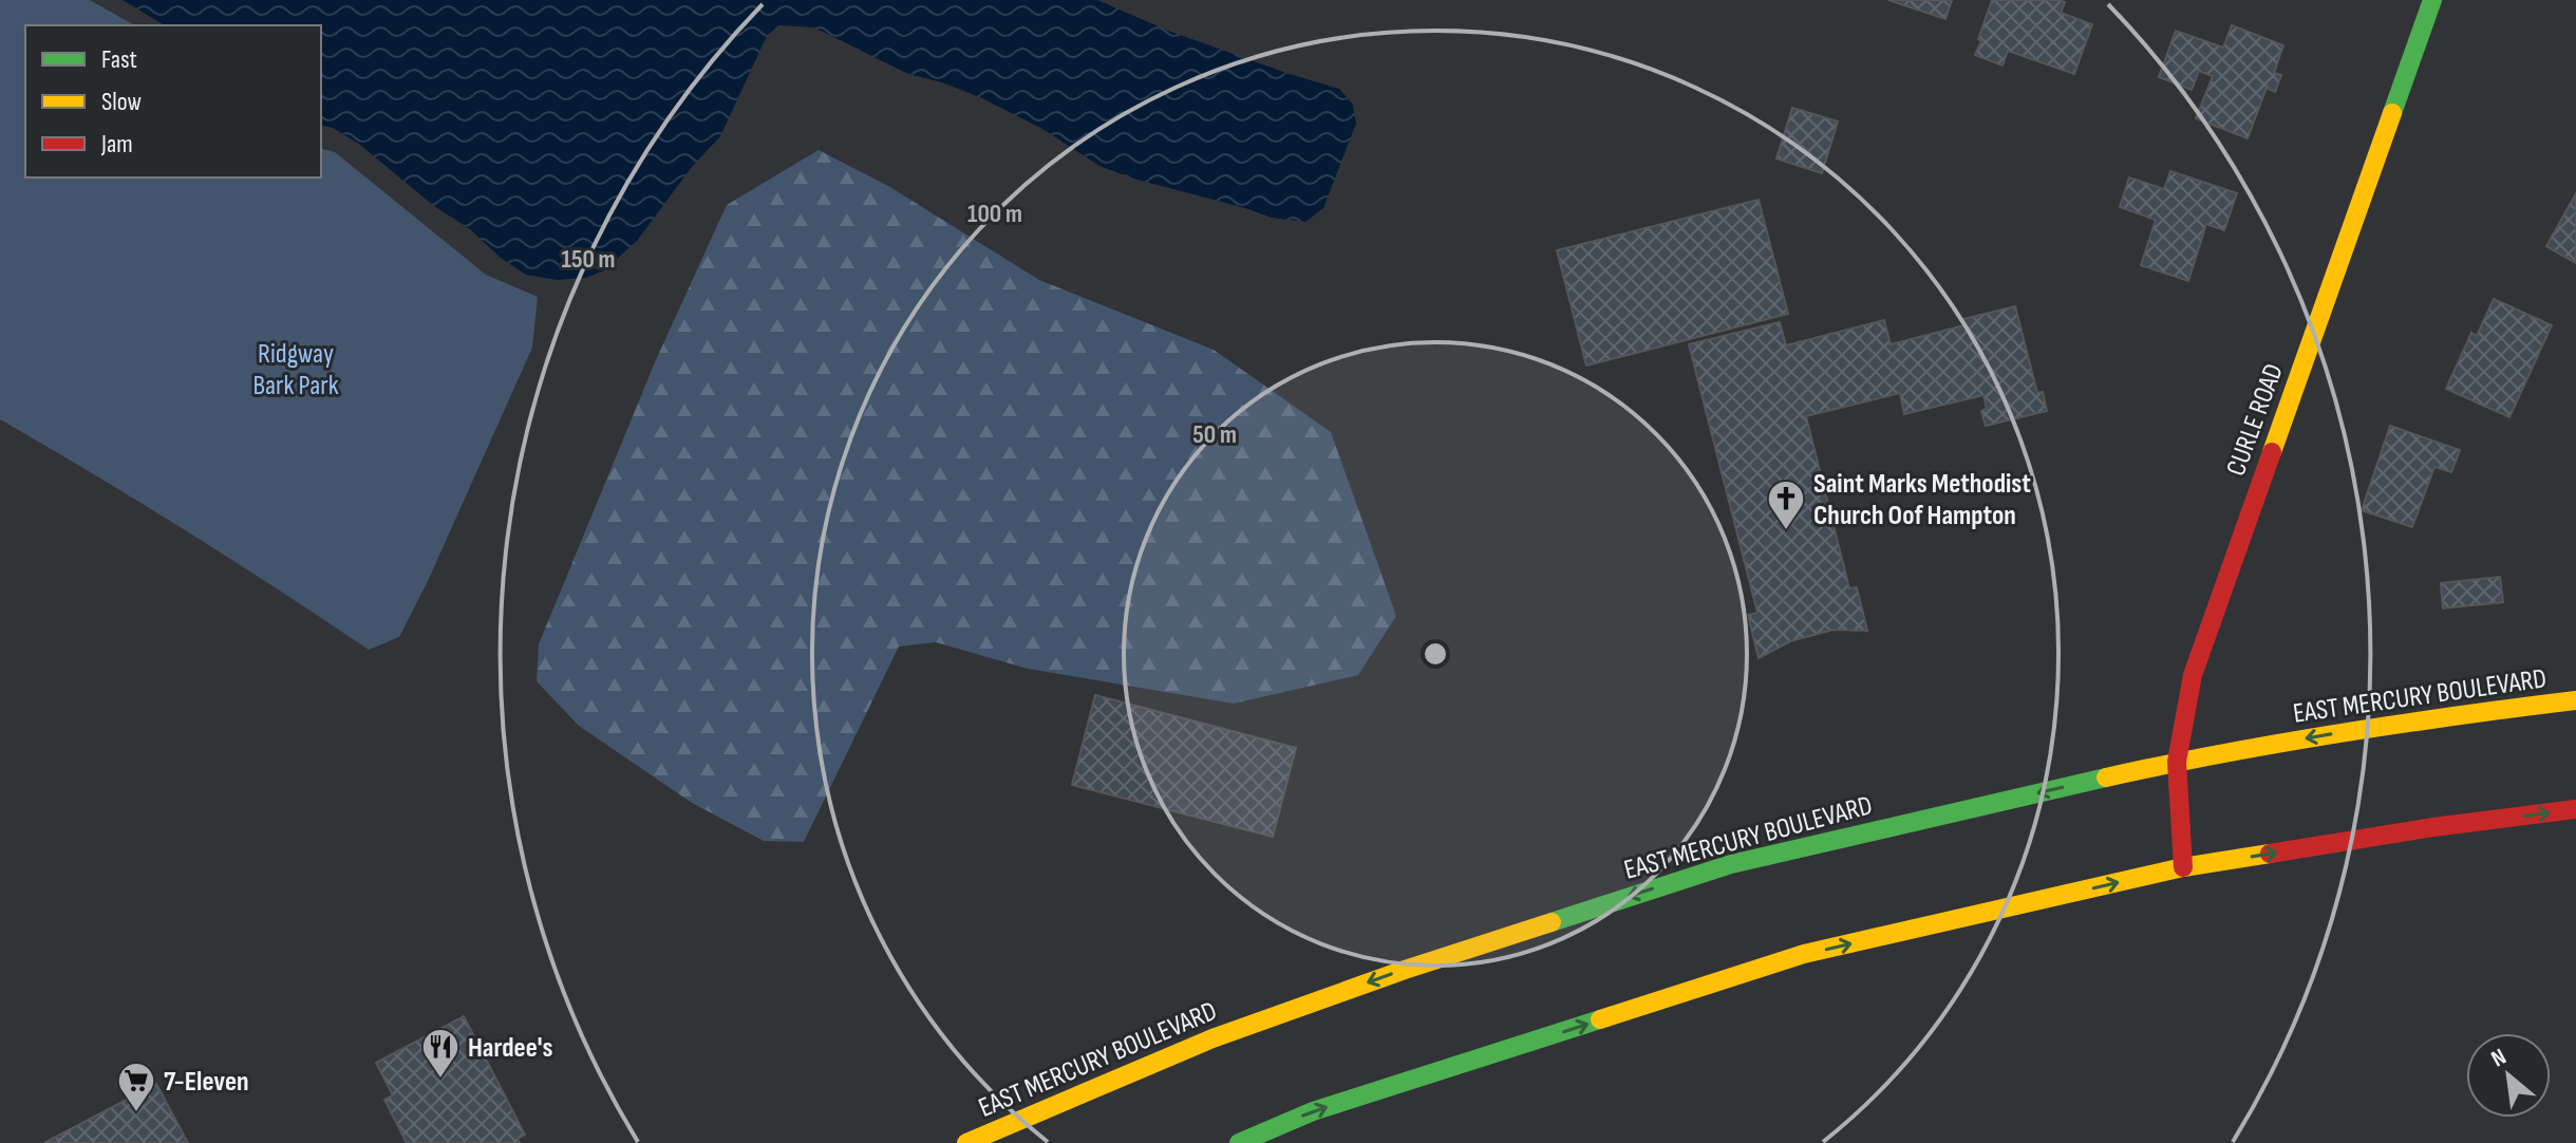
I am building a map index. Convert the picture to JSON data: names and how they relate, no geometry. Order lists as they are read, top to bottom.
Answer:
{
  "streets": {
    "main road": ["CURLE ROAD", "EAST MERCURY BOULEVARD"]
  },
  "crossings": [
    ["CURLE ROAD", "EAST MERCURY BOULEVARD"]
  ],
  "parks": ["Ridgway Bark Park"],
  "places": {
    "church": ["Saint Marks Methodist Church Oof Hampton"],
    "restaurant": ["Hardee's"],
    "supermarket": ["7-Eleven"]
  },
  "legend": ["Fast", "Slow", "Jam"],
  "north": "top left",
  "rings": ["100 m", "150 m", "50 m"]
}
